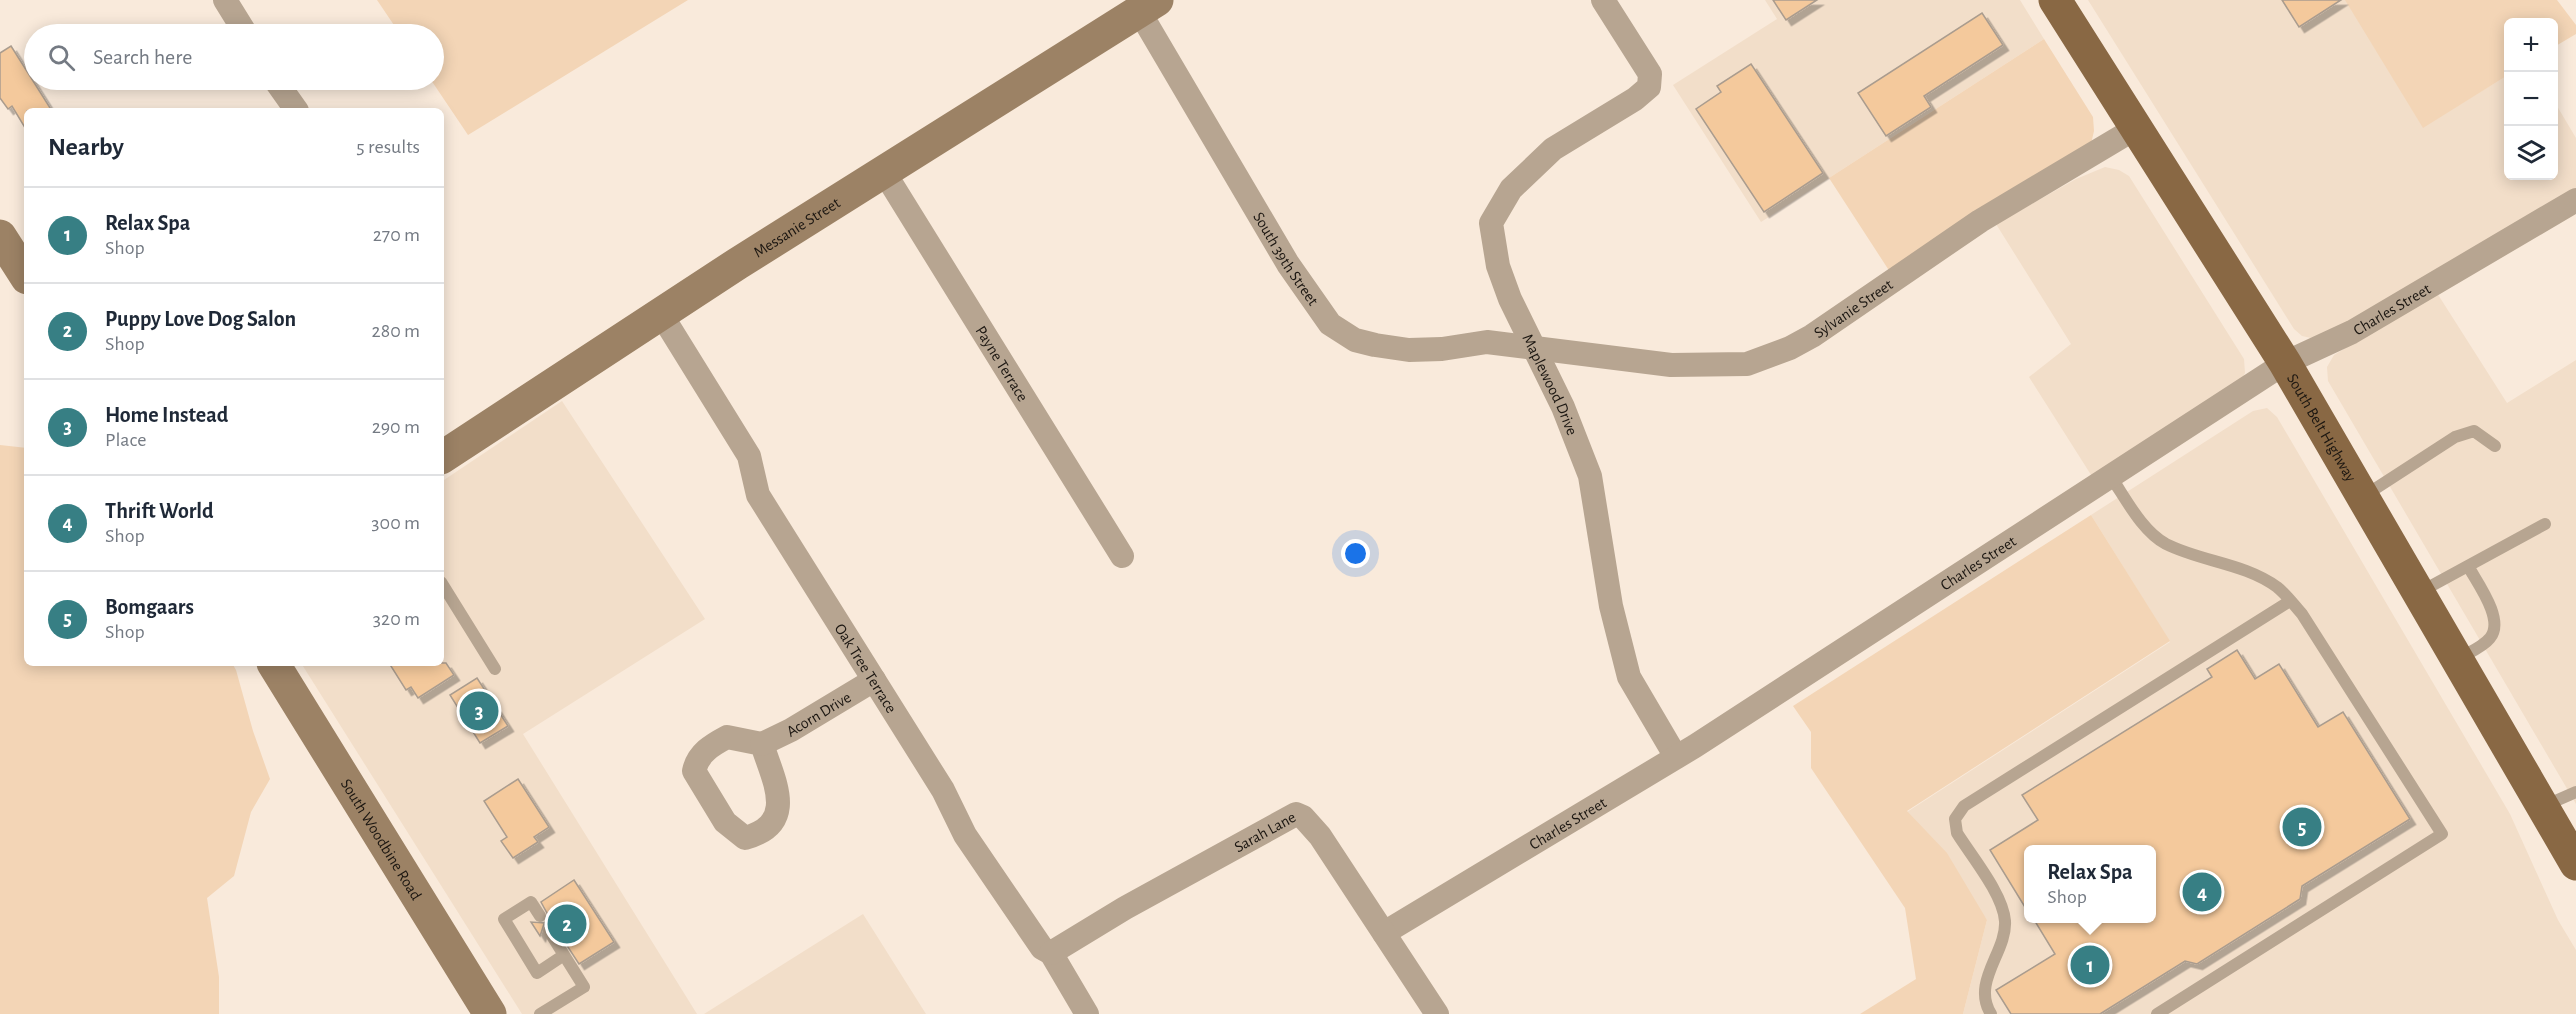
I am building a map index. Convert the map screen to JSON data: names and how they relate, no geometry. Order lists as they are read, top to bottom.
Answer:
{
  "streets": {
    "main road": ["South Belt Highway"],
    "street": [
      "Messanie Street",
      "South 39th Street",
      "Sylvanie Street",
      "Charles Street",
      "Payne Terrace",
      "Maplewood Drive",
      "Oak Tree Terrace",
      "Acorn Drive",
      "Sarah Lane",
      "South Woodbine Road"
    ]
  },
  "crossings": [
    ["Messanie Street", "South 39th Street"],
    ["Messanie Street", "Payne Terrace"],
    ["Messanie Street", "Oak Tree Terrace"],
    ["South 39th Street", "Sylvanie Street"],
    ["South 39th Street", "Maplewood Drive"],
    ["Sylvanie Street", "Maplewood Drive"],
    ["Sylvanie Street", "South Belt Highway"],
    ["Charles Street", "Maplewood Drive"],
    ["Charles Street", "South Belt Highway"],
    ["Charles Street", "Sarah Lane"],
    ["Oak Tree Terrace", "Acorn Drive"],
    ["Oak Tree Terrace", "Sarah Lane"]
  ],
  "page": {
    "map_buttons": ["+", "−"],
    "search": "Search here",
    "heading": ["Nearby", "5 results"],
    "list": [
      {
        "mark": "1",
        "name": "Relax Spa",
        "note": "Shop",
        "value": "270 m"
      },
      {
        "mark": "2",
        "name": "Puppy Love Dog Salon",
        "note": "Shop",
        "value": "280 m"
      },
      {
        "mark": "3",
        "name": "Home Instead",
        "note": "Place",
        "value": "290 m"
      },
      {
        "mark": "4",
        "name": "Thrift World",
        "note": "Shop",
        "value": "300 m"
      },
      {
        "mark": "5",
        "name": "Bomgaars",
        "note": "Shop",
        "value": "320 m"
      }
    ],
    "pins": [
      "3",
      "5",
      "4",
      "2",
      "1"
    ],
    "popup": ["Relax Spa", "Shop"]
  }
}
